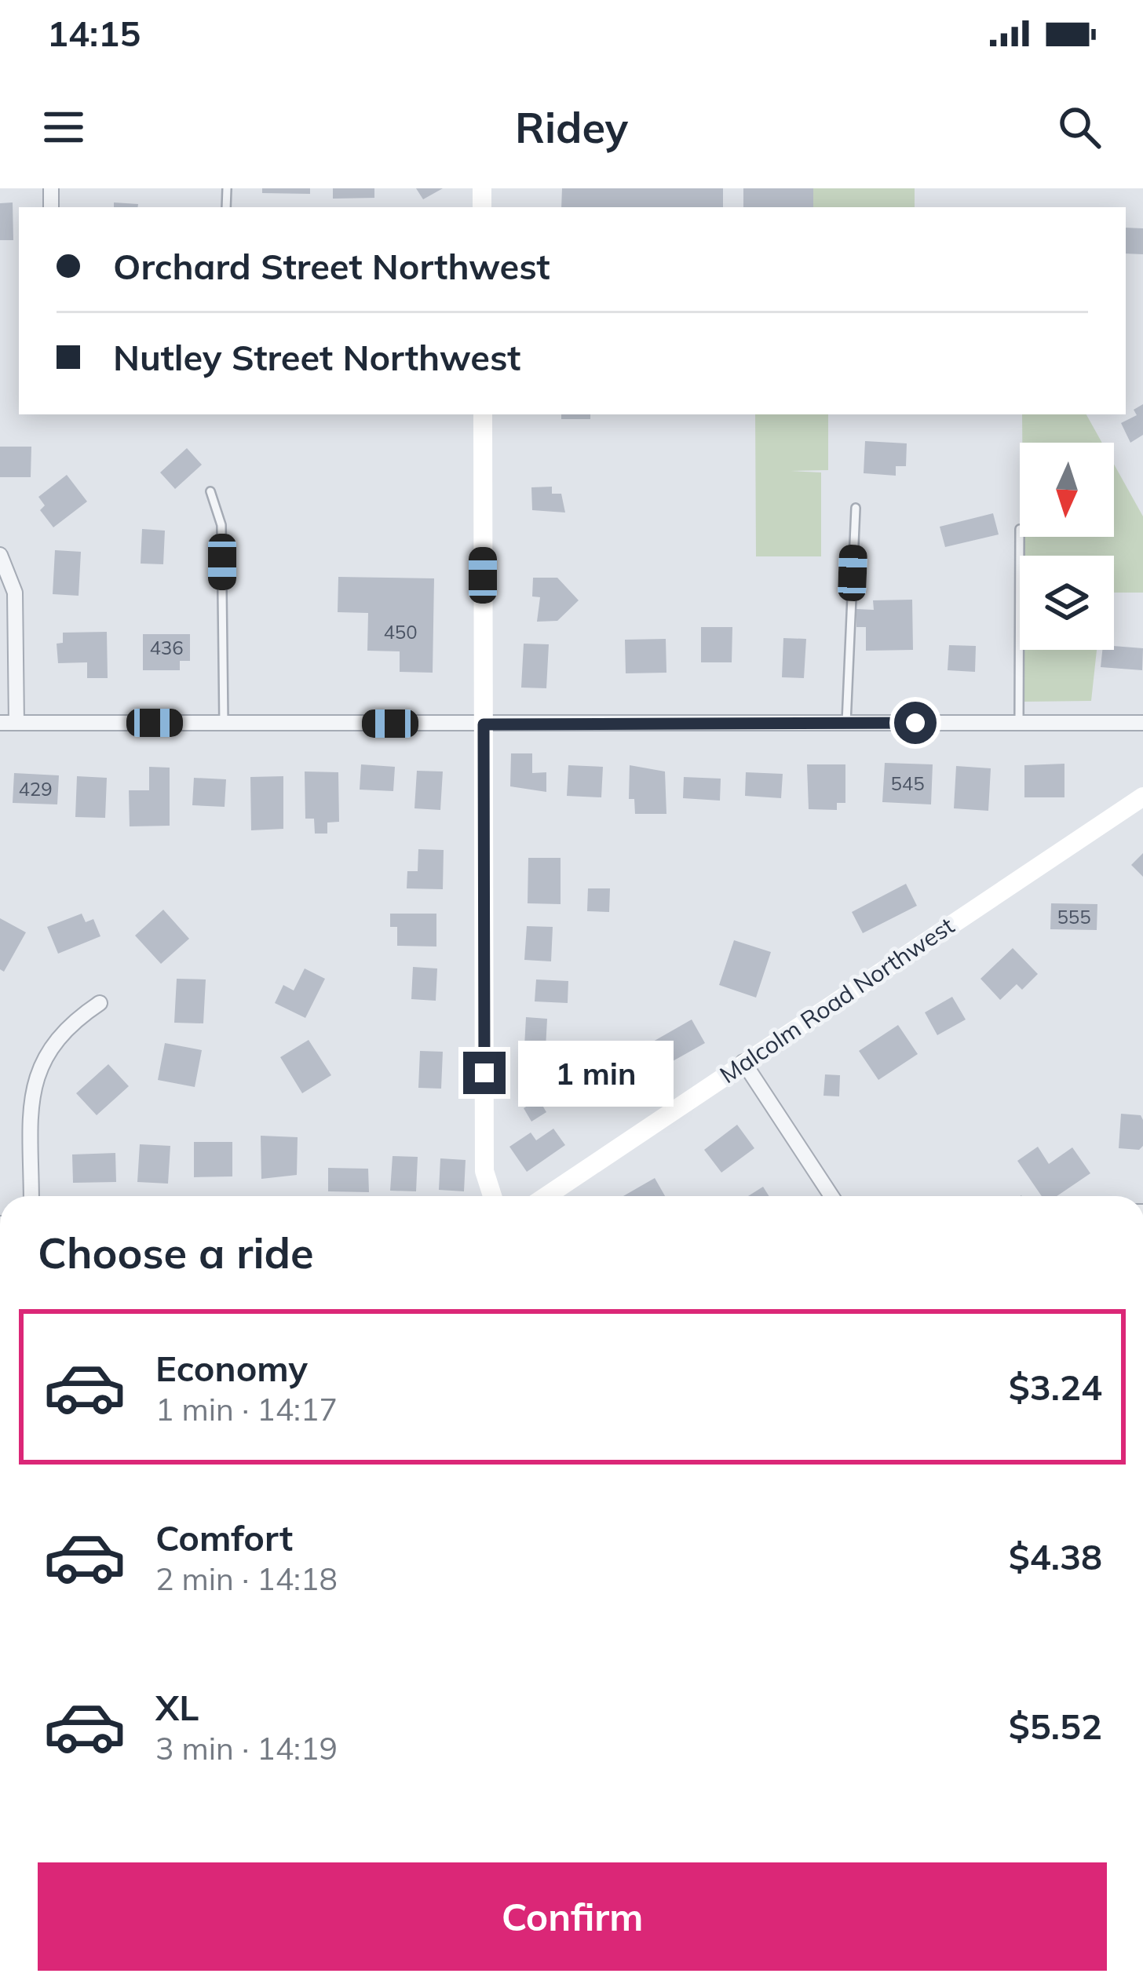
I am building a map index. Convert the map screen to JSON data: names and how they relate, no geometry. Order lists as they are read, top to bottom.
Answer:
{
  "streets": {
    "street": ["Malcolm Road Northwest"]
  },
  "house_numbers": [
    "450",
    "436",
    "545",
    "429",
    "555"
  ],
  "north": "bottom",
  "page": {
    "status": "14:15",
    "header": "Ridey",
    "banner": ["Orchard Street Northwest", "Nutley Street Northwest"],
    "bubble": "1 min",
    "heading": "Choose a ride",
    "list": [
      {
        "name": "Economy",
        "note": "1 min · 14:17",
        "value": "$3.24"
      },
      {
        "name": "Comfort",
        "note": "2 min · 14:18",
        "value": "$4.38"
      },
      {
        "name": "XL",
        "note": "3 min · 14:19",
        "value": "$5.52"
      }
    ],
    "buttons": "Confirm"
  }
}
